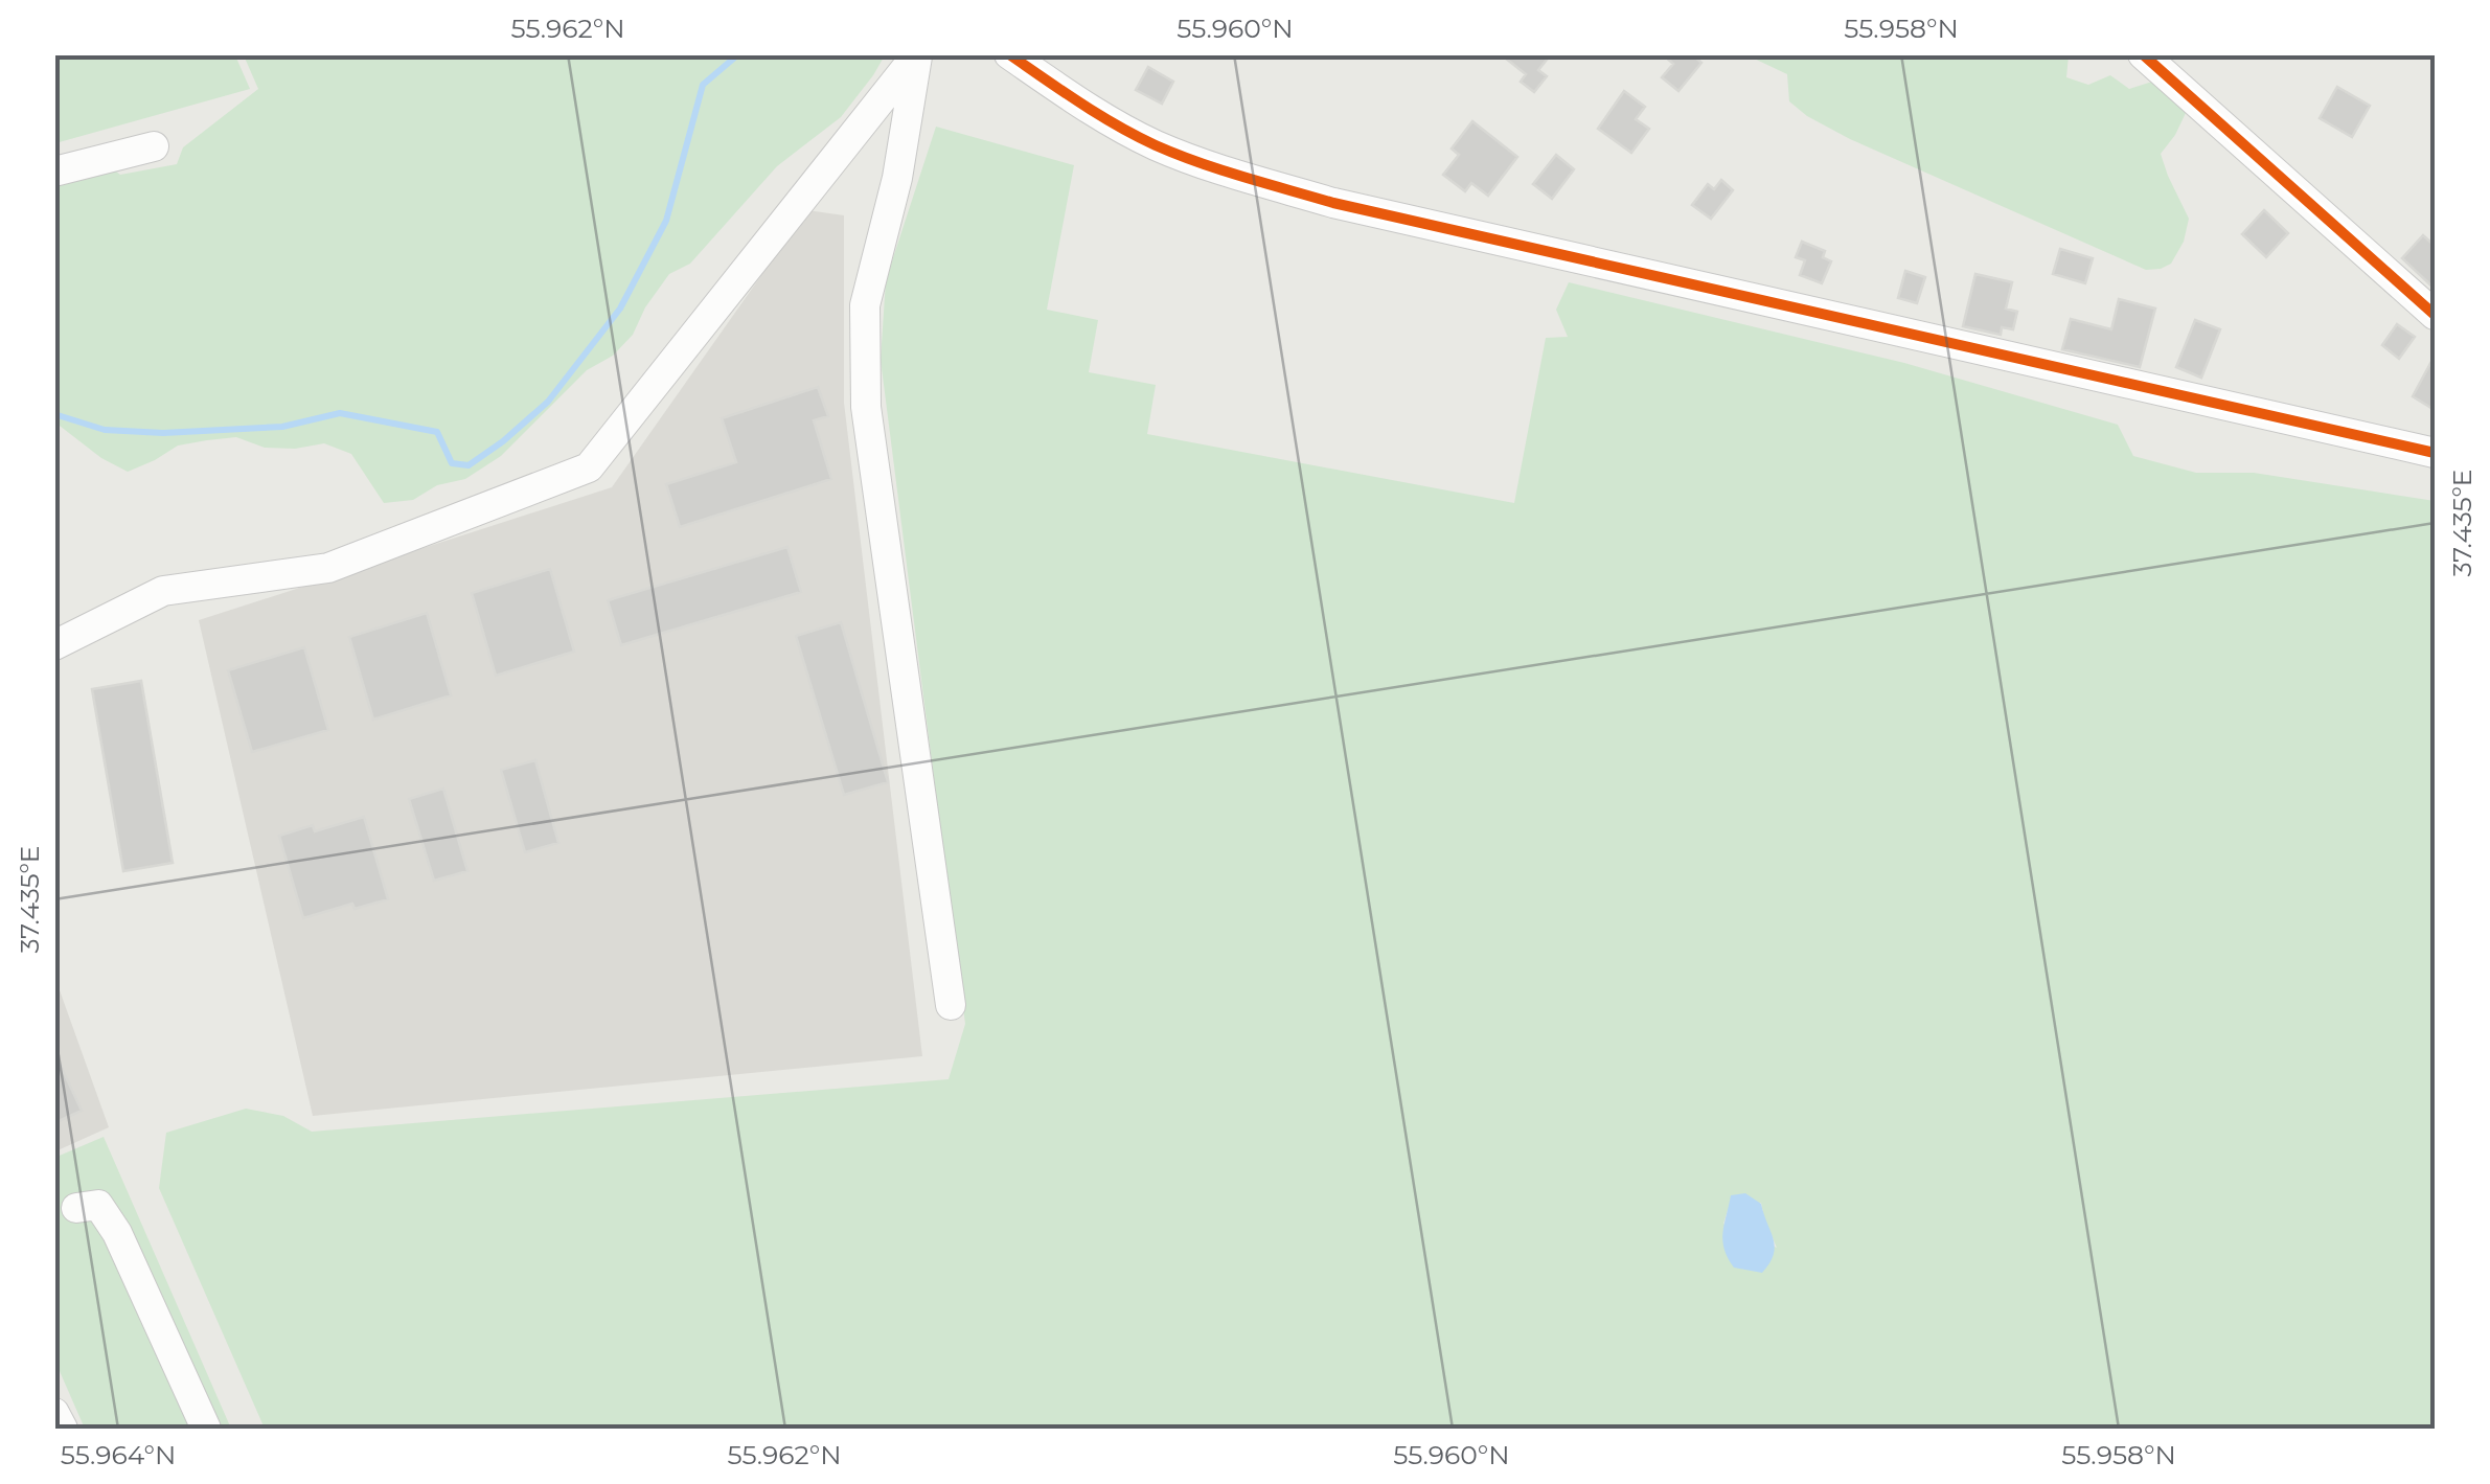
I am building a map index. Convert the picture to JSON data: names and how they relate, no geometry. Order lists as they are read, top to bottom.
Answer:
{
  "coordinates": [
    "55.962°N",
    "55.960°N",
    "55.958°N",
    "37.435°E",
    "55.964°N"
  ]
}
